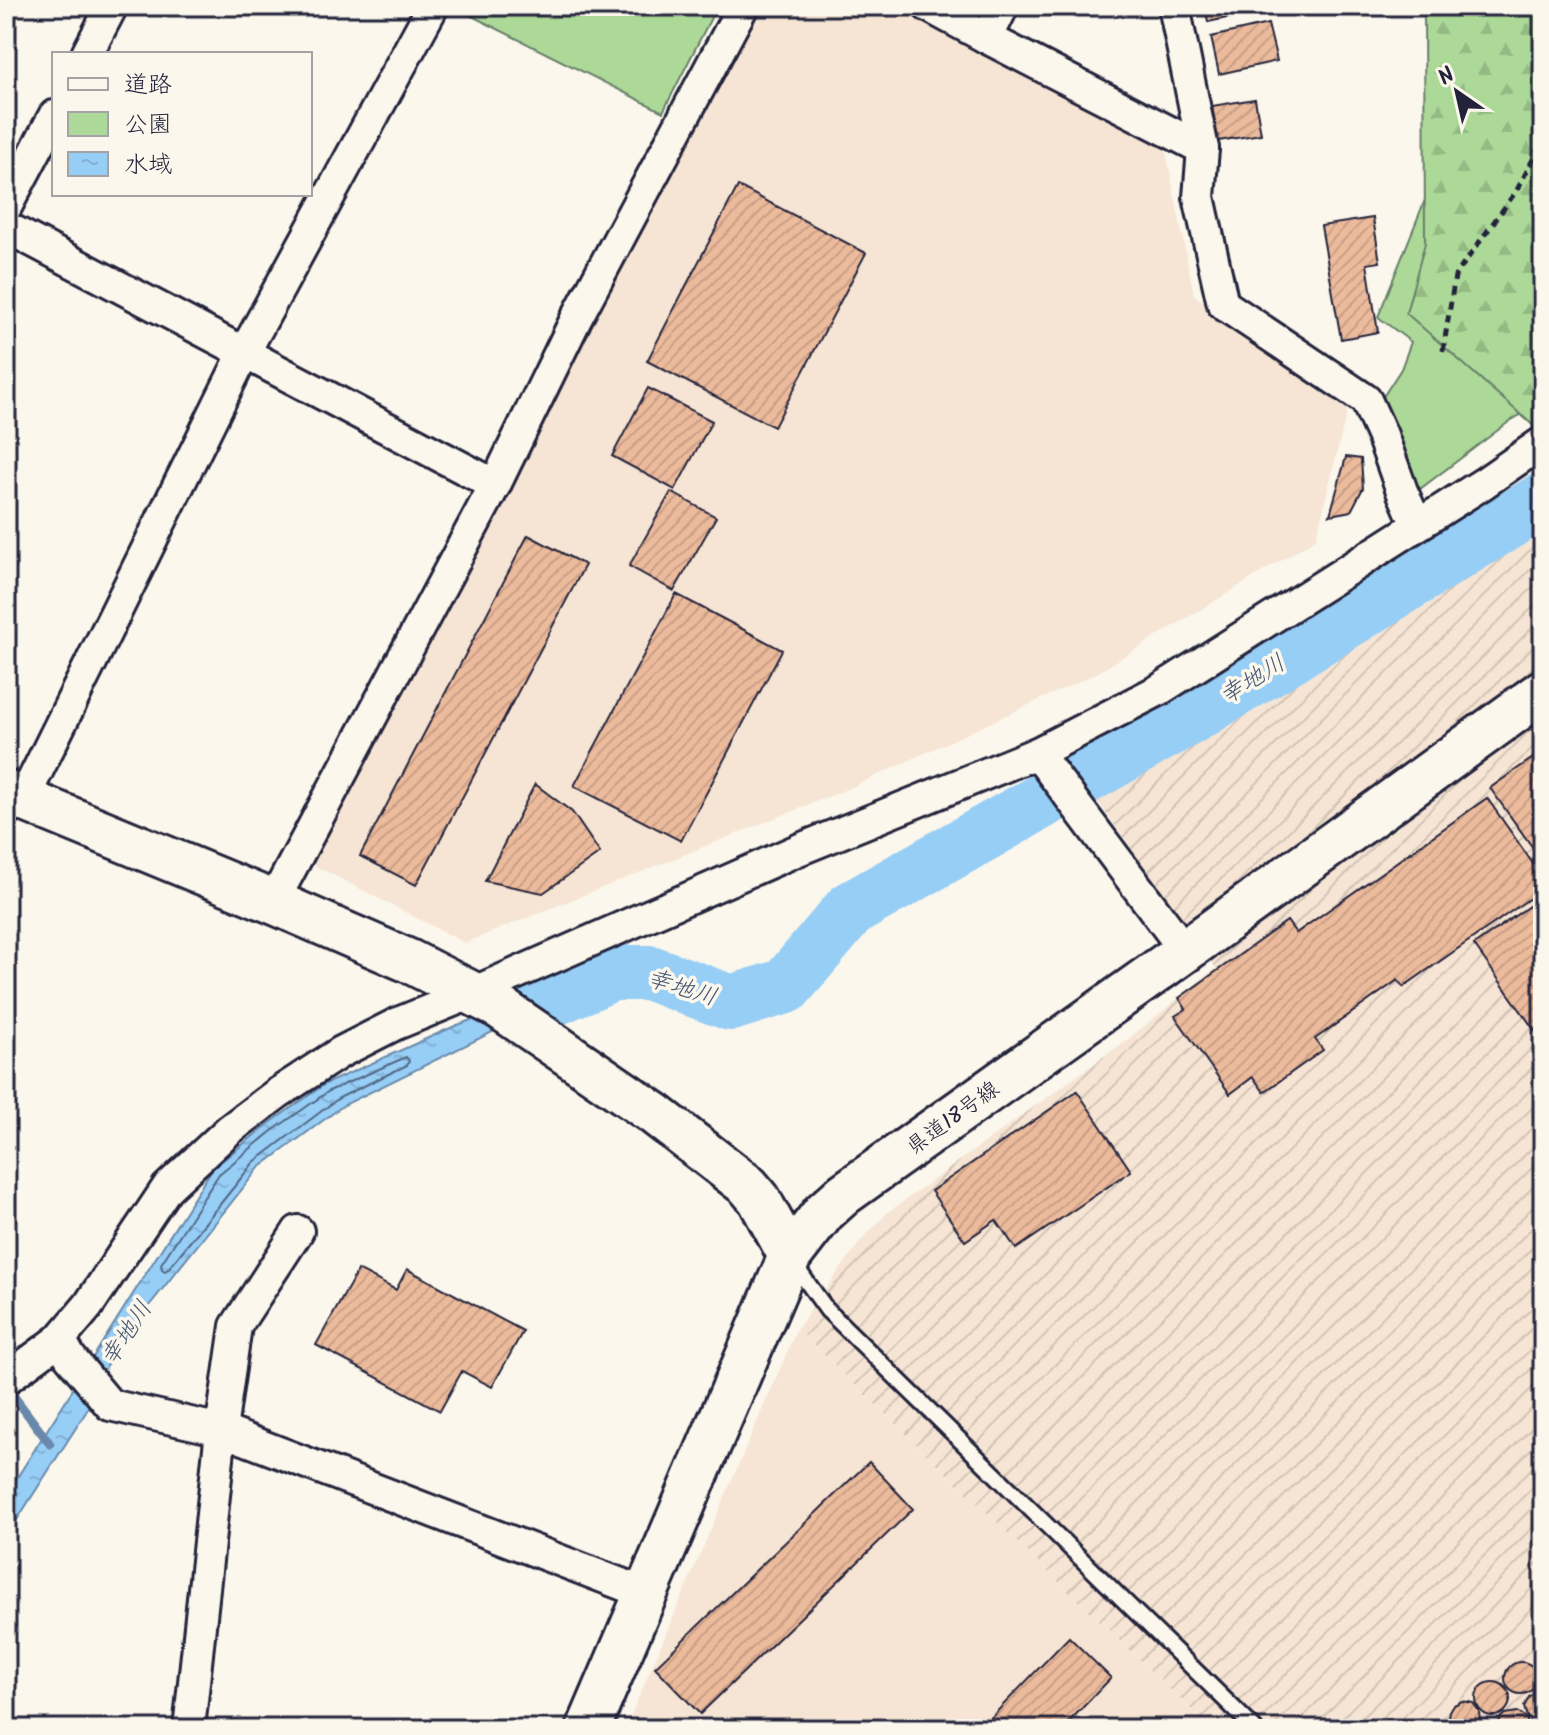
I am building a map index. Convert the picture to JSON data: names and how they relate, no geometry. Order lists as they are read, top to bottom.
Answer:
{
  "streets": {
    "main road": ["県道18号線"]
  },
  "water": ["幸地川"],
  "legend": ["道路", "公園", "水域"],
  "north": "top left"
}
